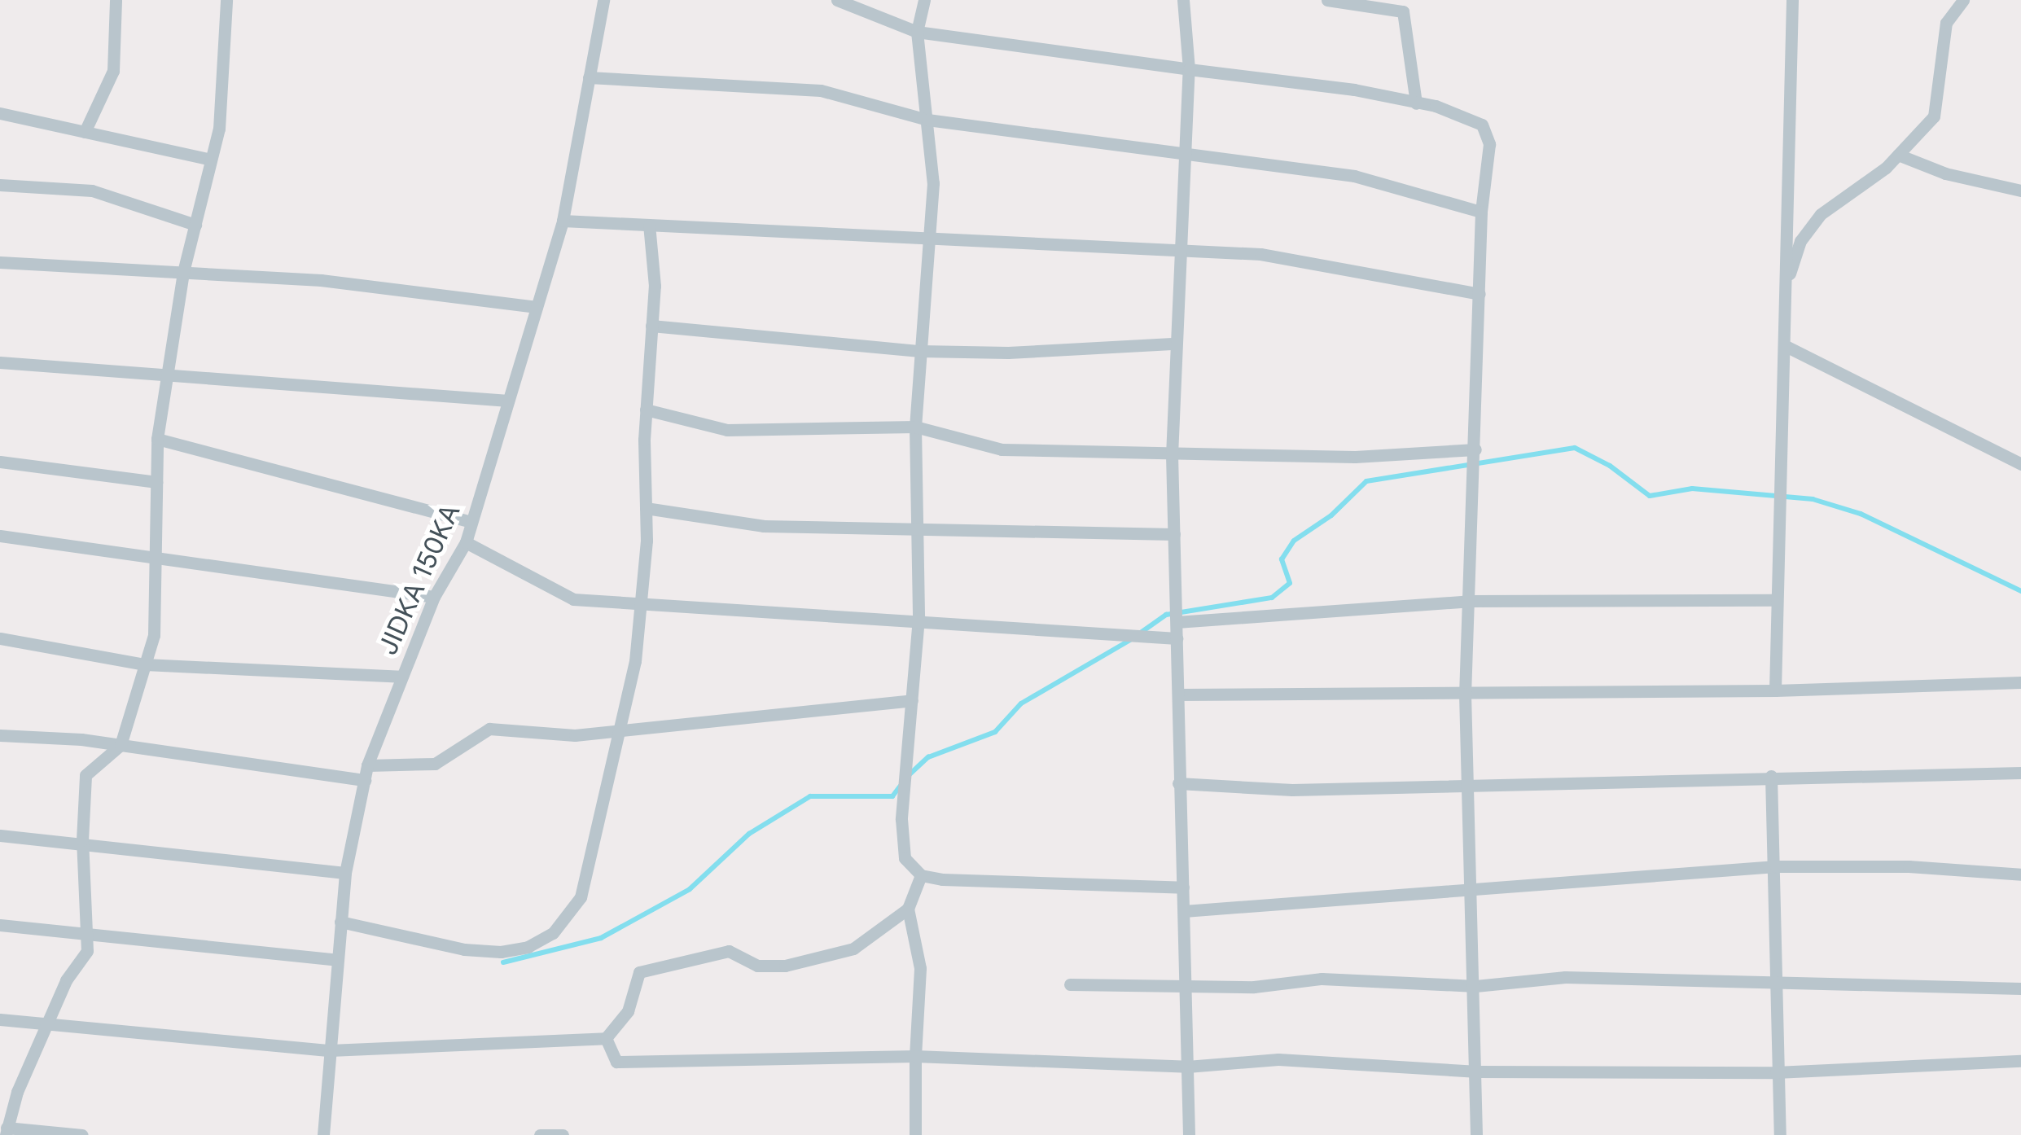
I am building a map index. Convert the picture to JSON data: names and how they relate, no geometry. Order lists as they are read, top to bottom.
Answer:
{
  "streets": {
    "street": ["JIDKA 150KA"]
  }
}
